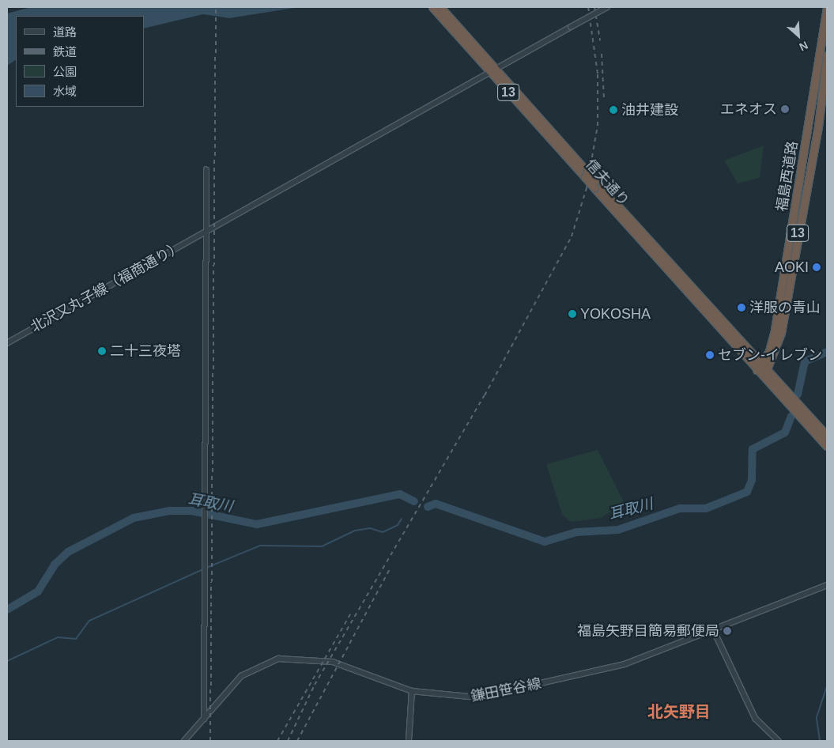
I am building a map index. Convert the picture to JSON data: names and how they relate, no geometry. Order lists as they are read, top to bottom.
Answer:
{
  "streets": {
    "highway": ["13", "福島西道路", "信夫通り"],
    "street": ["北沢又丸子線（福商通り）", "鎌田笹谷線"]
  },
  "crossings": [
    ["13", "福島西道路"],
    ["13", "信夫通り"],
    ["福島西道路", "信夫通り"],
    ["信夫通り", "北沢又丸子線（福商通り）"]
  ],
  "districts": ["北矢野目"],
  "water": ["耳取川"],
  "places": [
    "エネオス",
    "油井建設",
    "AOKI",
    "洋服の青山",
    "YOKOSHA",
    "二十三夜塔",
    "セブン-イレブン",
    "福島矢野目簡易郵便局"
  ],
  "legend": [
    "道路",
    "鉄道",
    "公園",
    "水域"
  ],
  "north": "bottom right"
}
